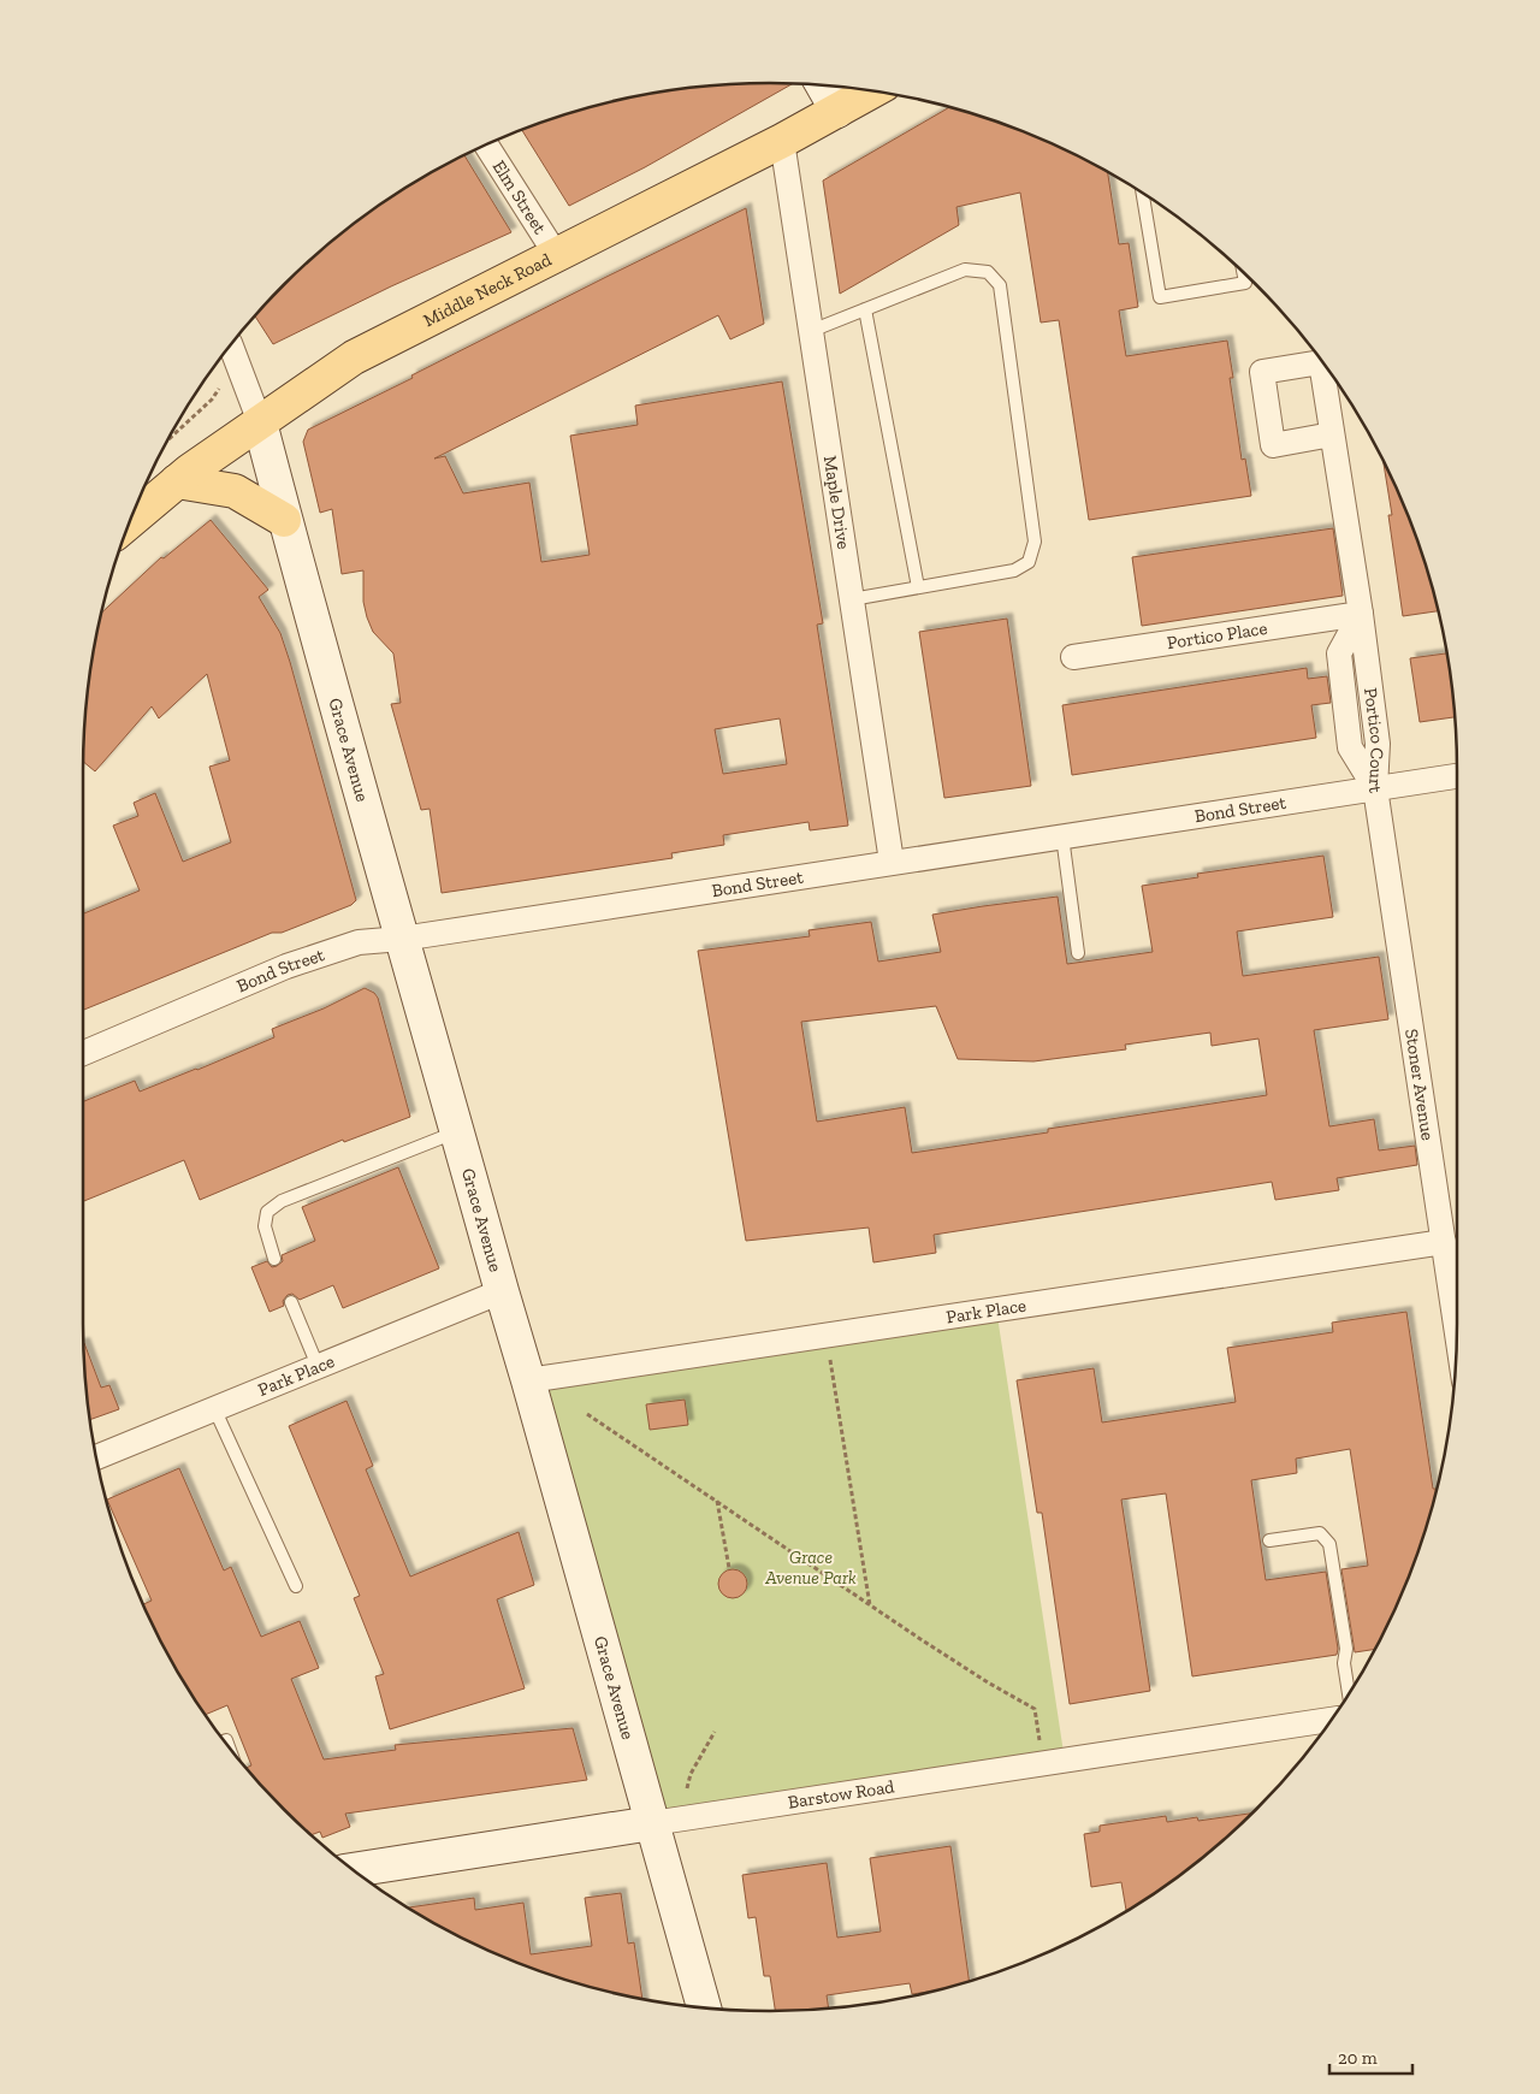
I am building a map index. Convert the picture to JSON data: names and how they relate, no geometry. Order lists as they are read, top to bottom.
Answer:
{
  "streets": {
    "main road": ["Middle Neck Road"],
    "street": [
      "Elm Street",
      "Maple Drive",
      "Portico Place",
      "Portico Court",
      "Grace Avenue",
      "Bond Street",
      "Stoner Avenue",
      "Park Place",
      "Barstow Road"
    ]
  },
  "crossings": [
    ["Elm Street", "Middle Neck Road"],
    ["Middle Neck Road", "Maple Drive"],
    ["Middle Neck Road", "Grace Avenue"],
    ["Maple Drive", "Bond Street"],
    ["Portico Place", "Portico Court"],
    ["Portico Court", "Bond Street"],
    ["Portico Court", "Stoner Avenue"],
    ["Grace Avenue", "Bond Street"],
    ["Grace Avenue", "Park Place"],
    ["Grace Avenue", "Barstow Road"],
    ["Bond Street", "Stoner Avenue"],
    ["Stoner Avenue", "Park Place"]
  ],
  "parks": ["Grace Avenue Park"],
  "scale_bar": "20 m"
}
